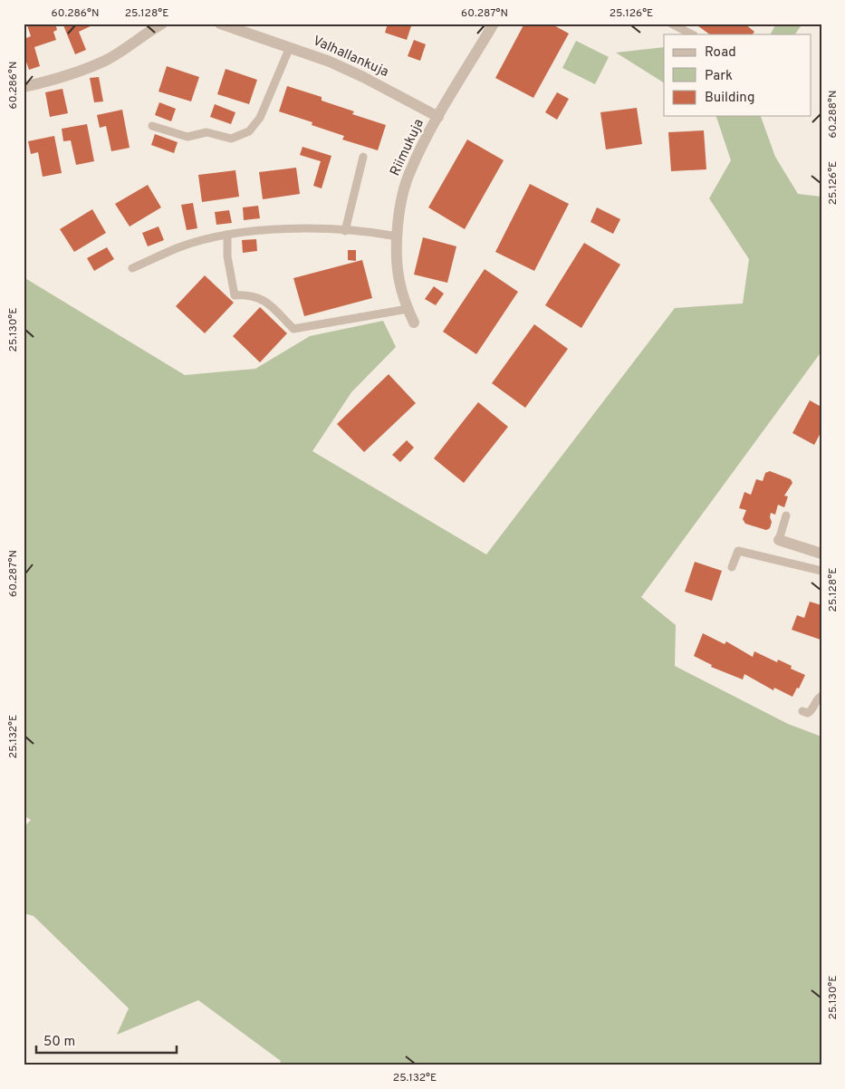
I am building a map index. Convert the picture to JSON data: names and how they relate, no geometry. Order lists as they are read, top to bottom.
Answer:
{
  "streets": {
    "street": ["Valhallankuja", "Riimukuja"]
  },
  "crossings": [
    ["Valhallankuja", "Riimukuja"]
  ],
  "legend": ["Road", "Park", "Building"],
  "scale_bar": "50 m",
  "coordinates": [
    "60.286°N",
    "25.128°E",
    "60.287°N",
    "25.126°E",
    "60.288°N",
    "25.130°E",
    "25.132°E"
  ]
}
